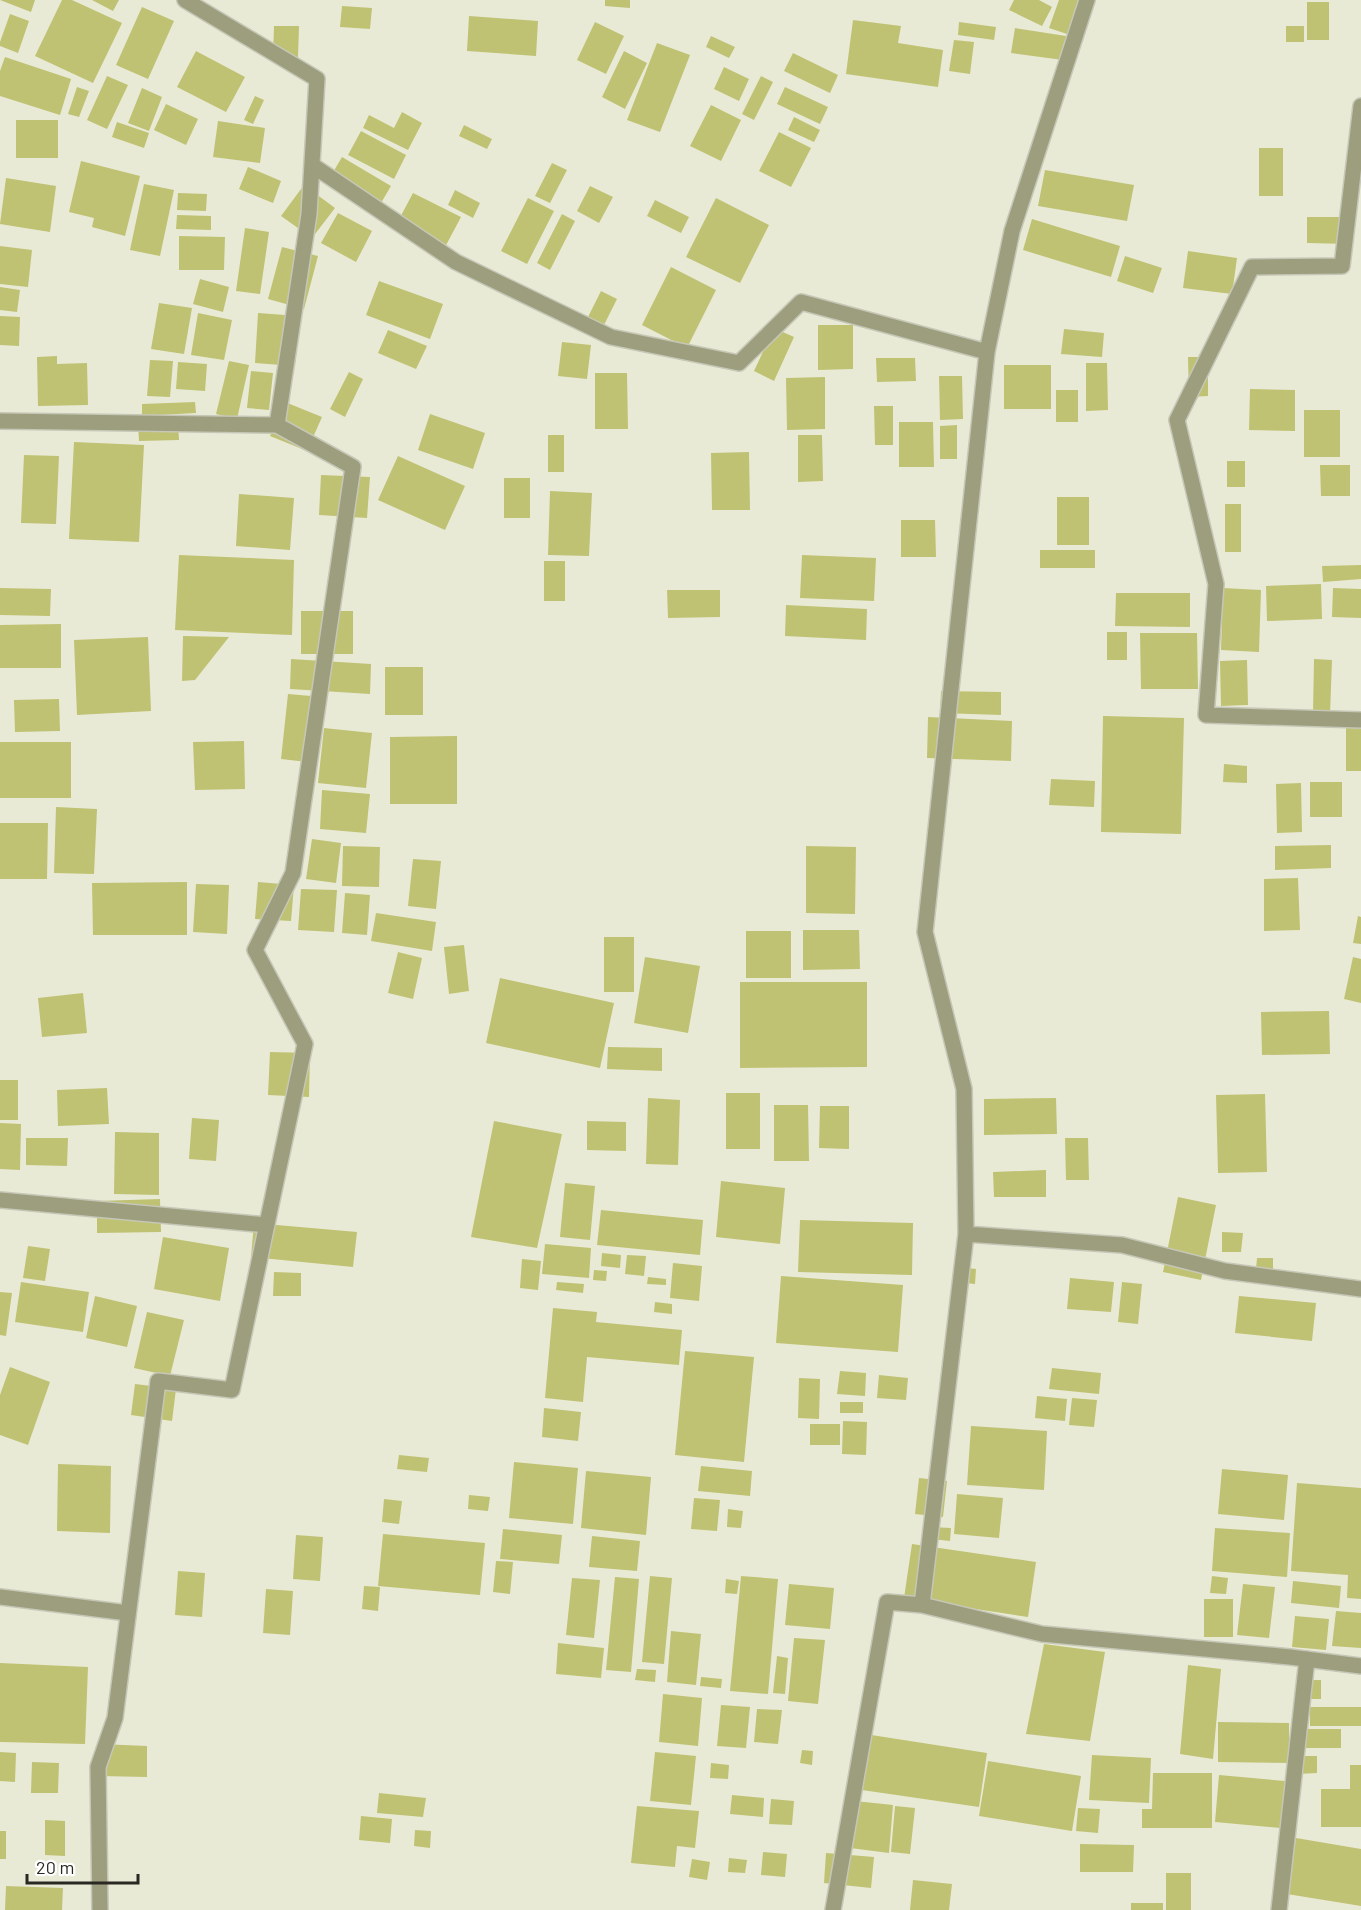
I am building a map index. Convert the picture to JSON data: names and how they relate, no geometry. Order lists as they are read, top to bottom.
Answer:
{
  "scale_bar": "20 m"
}
